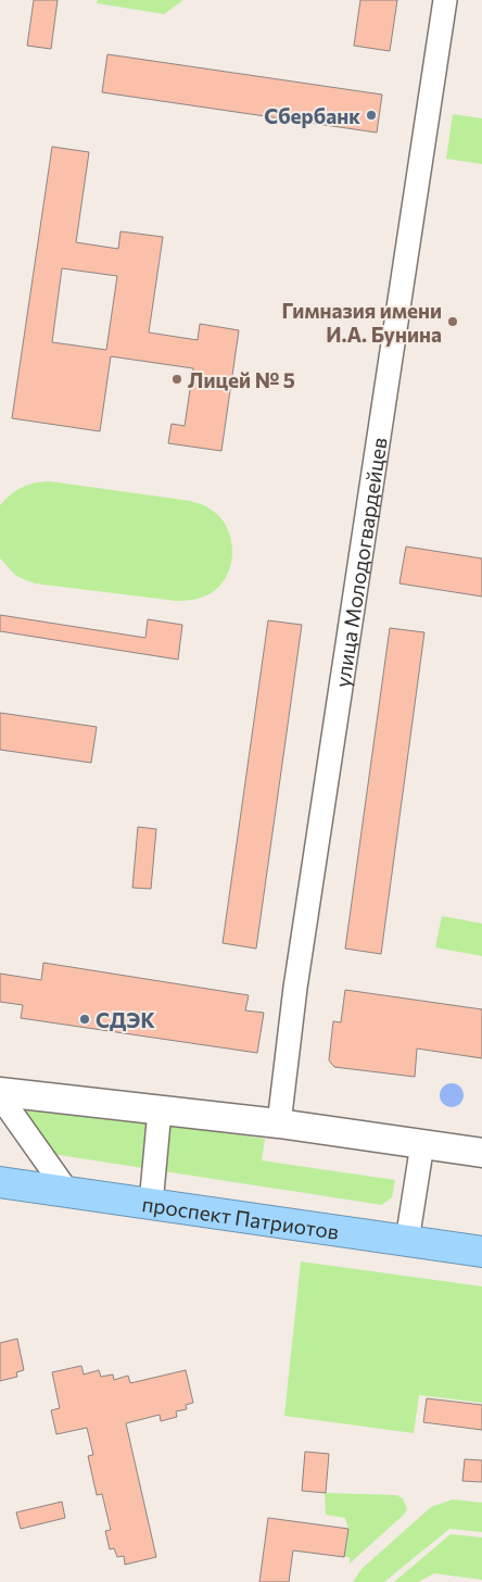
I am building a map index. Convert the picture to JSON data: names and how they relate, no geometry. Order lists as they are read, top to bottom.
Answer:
{
  "streets": {
    "highway": ["проспект Патриотов"],
    "street": ["улица Молодогвардейцев"]
  },
  "places": [
    "Сбербанк",
    "Гимназия имени И.А. Бунина",
    "Лицей № 5",
    "СДЭК"
  ]
}
